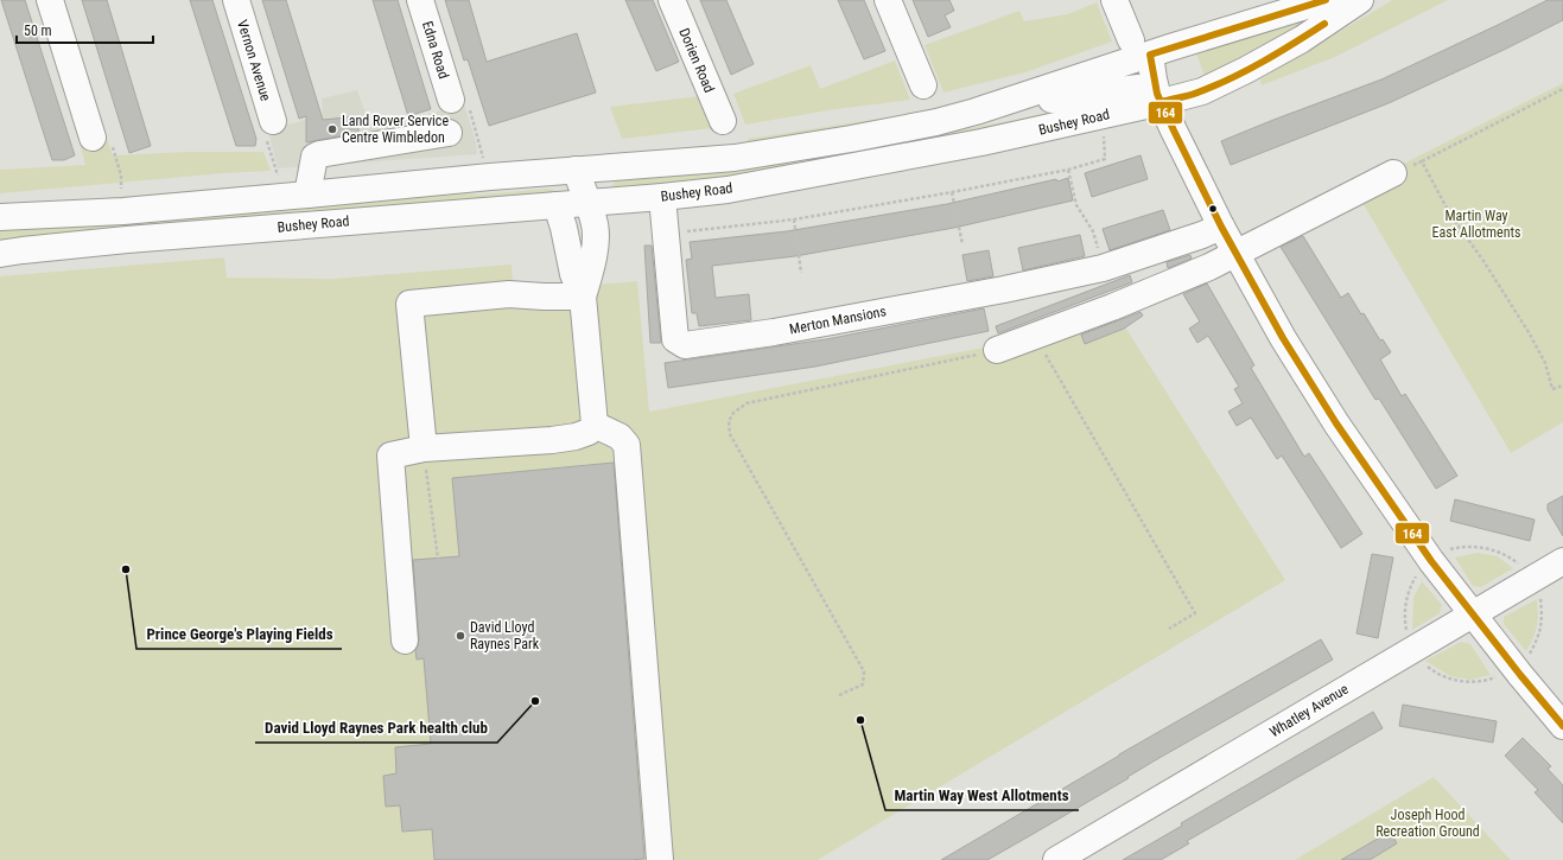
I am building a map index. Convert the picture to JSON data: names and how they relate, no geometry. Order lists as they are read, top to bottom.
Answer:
{
  "streets": {
    "main road": [
      "Edna Road",
      "Vernon Avenue",
      "Dorien Road",
      "Bushey Road",
      "Merton Mansions",
      "Whatley Avenue"
    ]
  },
  "crossings": [
    ["Bushey Road", "Merton Mansions"]
  ],
  "parks": ["Martin Way East Allotments", "Joseph Hood Recreation Ground"],
  "places": [
    "Land Rover Service Centre Wimbledon",
    "Prince George's Playing Fields",
    "David Lloyd Raynes Park",
    "David Lloyd Raynes Park health club",
    "Martin Way West Allotments"
  ],
  "lines": ["transit line 164"],
  "scale_bar": "50 m"
}
